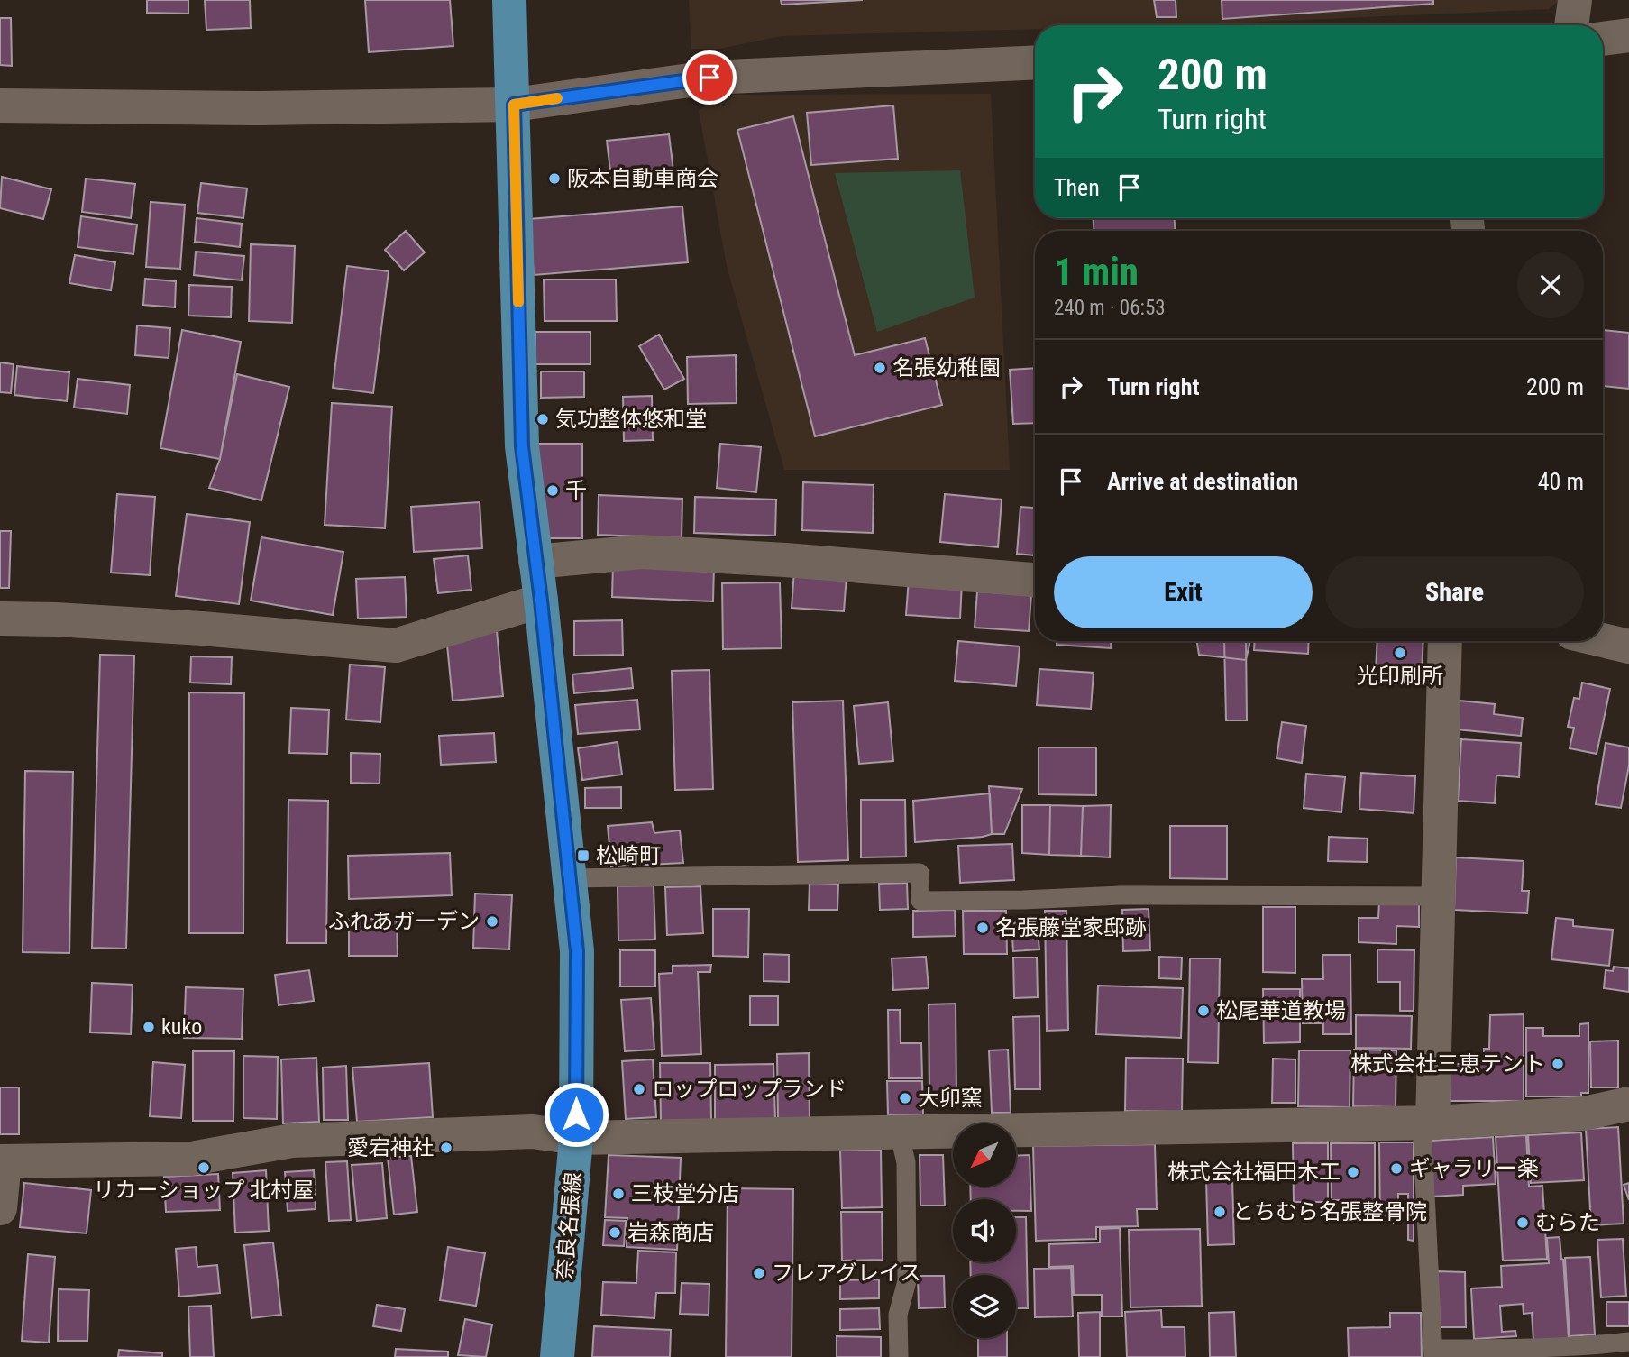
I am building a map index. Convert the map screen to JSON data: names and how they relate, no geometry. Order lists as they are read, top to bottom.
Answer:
{
  "streets": {
    "main road": ["奈良名張線"]
  },
  "places": {
    "other": [
      "阪本自動車商会",
      "名張幼稚園",
      "気功整体悠和堂",
      "千",
      "光印刷所",
      "ふれあガーデン",
      "名張藤堂家邸跡",
      "松尾華道教場",
      "kuko",
      "株式会社三恵テント",
      "ロップロップランド",
      "大卯窯",
      "愛宕神社",
      "リカーショップ 北村屋",
      "ギャラリー楽",
      "株式会社福田木工",
      "三枝堂分店",
      "とちむら名張整骨院",
      "むらた",
      "岩森商店",
      "フレアグレイス"
    ],
    "transit": ["松崎町"]
  },
  "north": "bottom left",
  "page": {
    "turn": ["200 m", "Turn right"],
    "then": "Then",
    "heading": ["1 min", "240 m · 06:53"],
    "list": [
      {
        "name": "Turn right",
        "value": "200 m"
      },
      {
        "name": "Arrive at destination",
        "value": "40 m"
      }
    ],
    "buttons": ["Exit", "Share"]
  }
}
